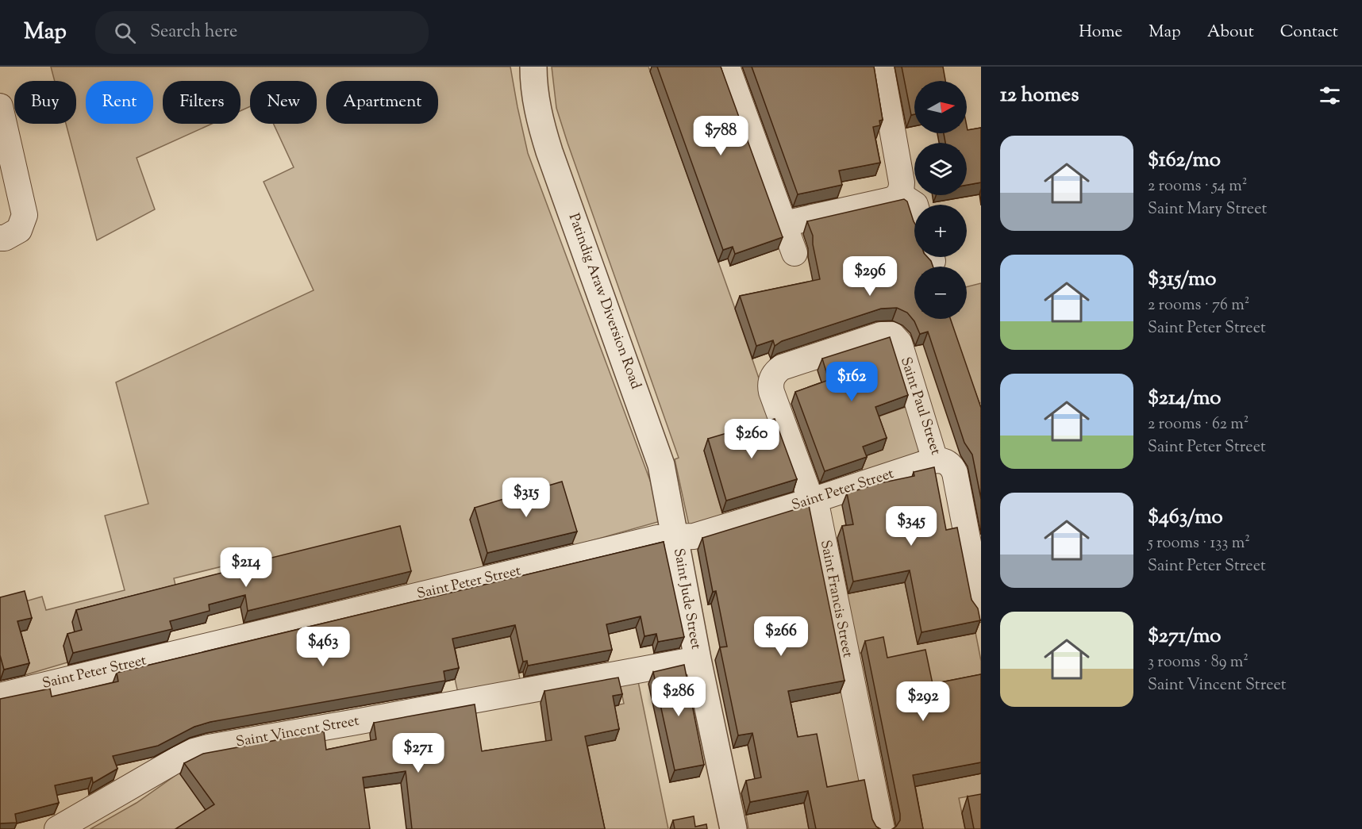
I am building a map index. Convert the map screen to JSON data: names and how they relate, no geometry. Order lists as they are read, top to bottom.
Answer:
{
  "streets": {
    "street": [
      "Patindig Araw Diversion Road",
      "Saint Paul Street",
      "Saint Peter Street",
      "Saint Jude Street",
      "Saint Francis Street",
      "Saint Vincent Street"
    ]
  },
  "crossings": [
    ["Patindig Araw Diversion Road", "Saint Peter Street"],
    ["Patindig Araw Diversion Road", "Saint Jude Street"],
    ["Saint Paul Street", "Saint Peter Street"],
    ["Saint Paul Street", "Saint Francis Street"],
    ["Saint Peter Street", "Saint Jude Street"],
    ["Saint Peter Street", "Saint Francis Street"],
    ["Saint Jude Street", "Saint Vincent Street"]
  ],
  "north": "right",
  "page": {
    "header": "Map",
    "search": "Search here",
    "nav": [
      "Home",
      "Map",
      "About",
      "Contact"
    ],
    "heading": "12 homes",
    "map_buttons": ["+", "−"],
    "chip": [
      "Buy",
      "Rent",
      "Filters",
      "New",
      "Apartment"
    ],
    "price": [
      "$788",
      "$296",
      "$162",
      "$260",
      "$315",
      "$345",
      "$214",
      "$266",
      "$463",
      "$286",
      "$292",
      "$271"
    ],
    "list": [
      {
        "name": "$162/mo",
        "note": "2 rooms · 54 m² · Saint Mary Street"
      },
      {
        "name": "$315/mo",
        "note": "2 rooms · 76 m² · Saint Peter Street"
      },
      {
        "name": "$214/mo",
        "note": "2 rooms · 62 m² · Saint Peter Street"
      },
      {
        "name": "$463/mo",
        "note": "5 rooms · 133 m² · Saint Peter Street"
      },
      {
        "name": "$271/mo",
        "note": "3 rooms · 89 m² · Saint Vincent Street"
      }
    ]
  }
}
